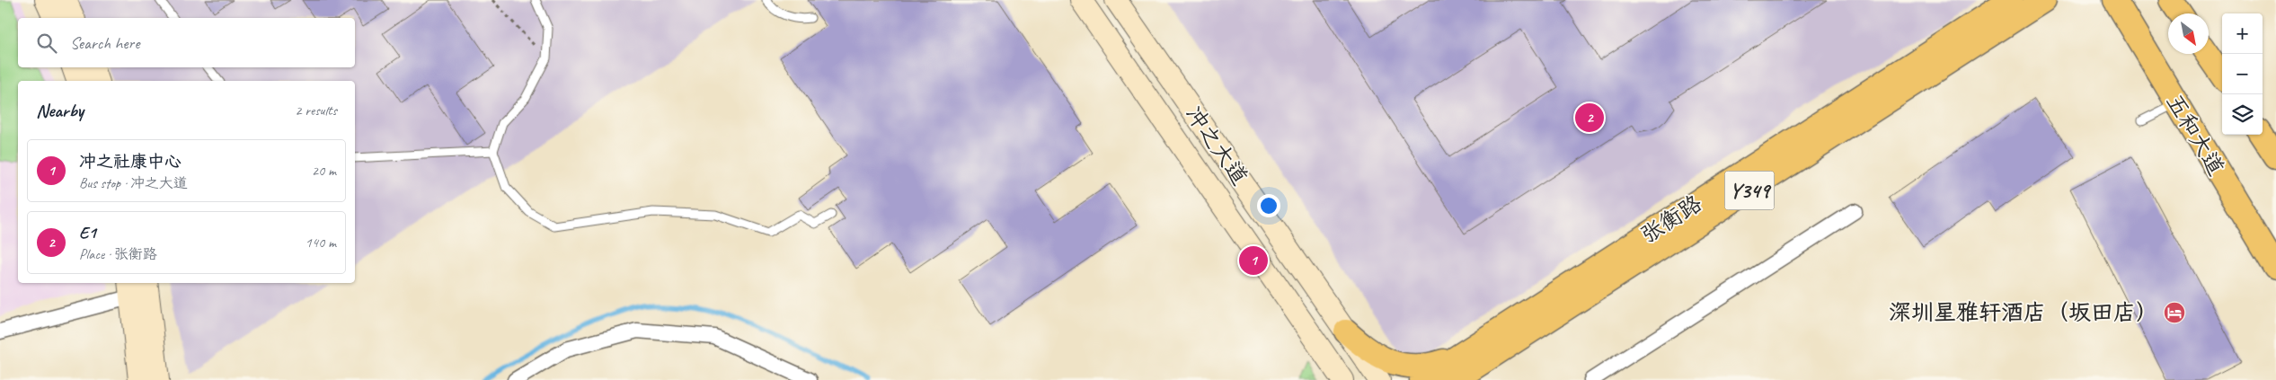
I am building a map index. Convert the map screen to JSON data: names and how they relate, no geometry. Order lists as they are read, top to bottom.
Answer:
{
  "streets": {
    "main road": [
      "五和大道",
      "冲之大道",
      "Y349",
      "张衡路"
    ]
  },
  "places": {
    "hotel": ["深圳星雅轩酒店（坂田店）"]
  },
  "north": "bottom right",
  "page": {
    "map_buttons": ["+", "−"],
    "search": "Search here",
    "heading": ["Nearby", "2 results"],
    "pins": ["2", "1"],
    "list": [
      {
        "mark": "1",
        "name": "冲之社康中心",
        "note": "Bus stop · 冲之大道",
        "value": "20 m"
      },
      {
        "mark": "2",
        "name": "E1",
        "note": "Place · 张衡路",
        "value": "140 m"
      }
    ]
  }
}
